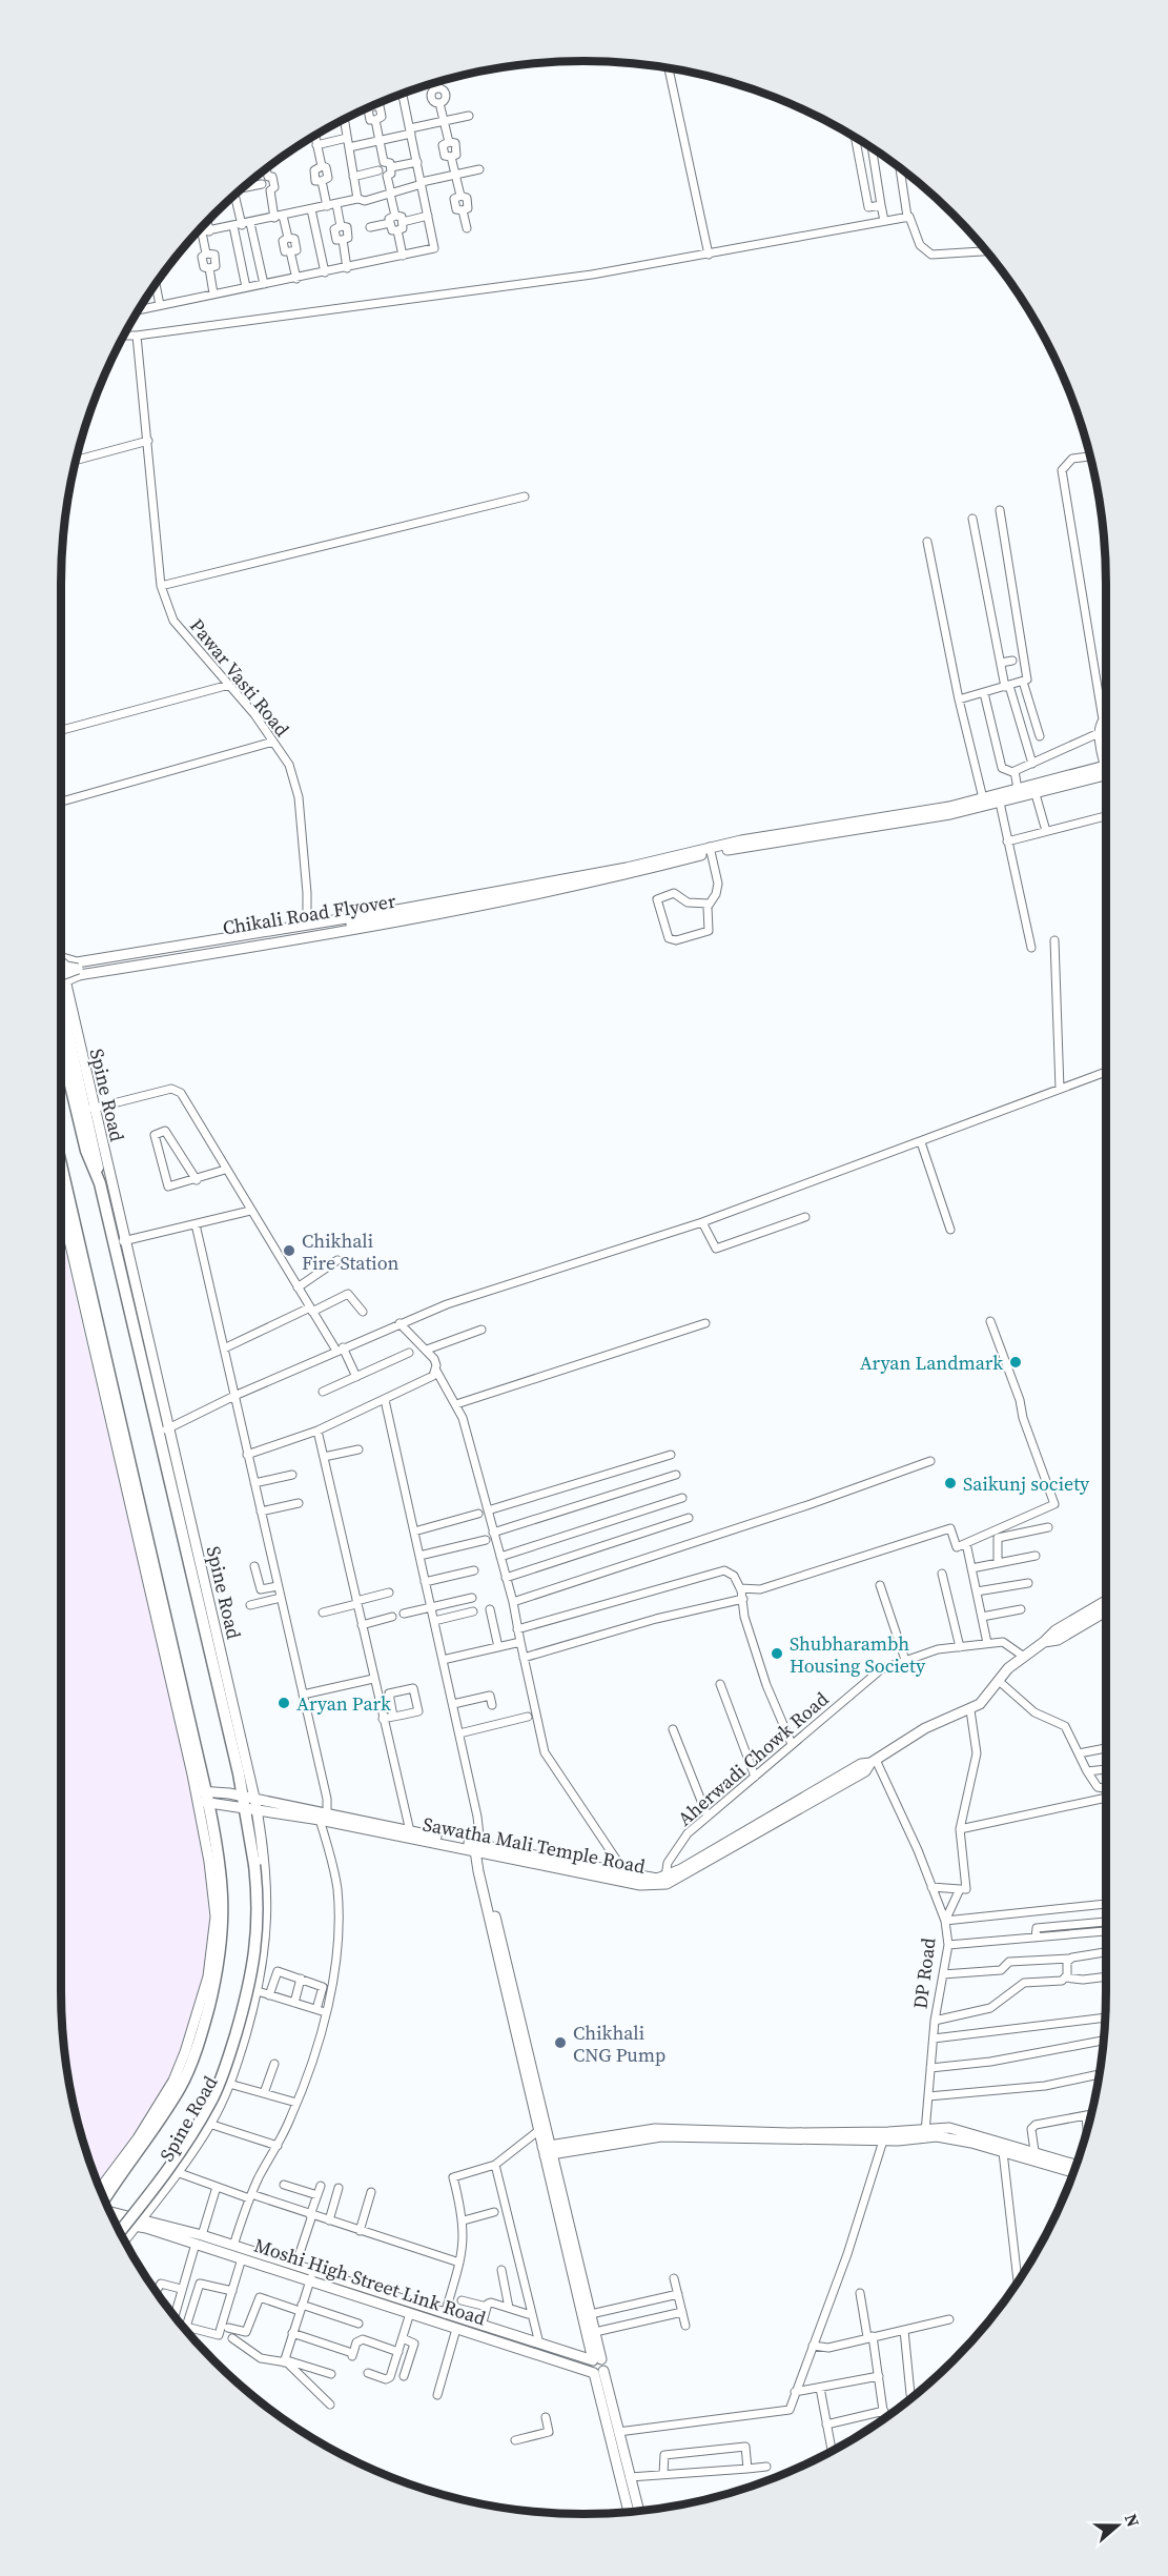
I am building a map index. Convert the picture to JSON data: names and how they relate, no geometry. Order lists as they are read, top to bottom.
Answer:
{
  "streets": {
    "main road": ["Spine Road"],
    "street": [
      "Pawar Vasti Road",
      "Chikali Road Flyover",
      "Aherwadi Chowk Road",
      "Sawatha Mali Temple Road",
      "DP Road",
      "Moshi High Street Link Road"
    ]
  },
  "crossings": [
    ["Spine Road", "Sawatha Mali Temple Road"],
    ["Spine Road", "Moshi High Street Link Road"],
    ["Aherwadi Chowk Road", "Sawatha Mali Temple Road"],
    ["Sawatha Mali Temple Road", "DP Road"]
  ],
  "places": [
    "Chikhali Fire Station",
    "Aryan Landmark",
    "Saikunj society",
    "Shubharambh Housing Society",
    "Aryan Park",
    "Chikhali CNG Pump"
  ],
  "north": "right"
}
